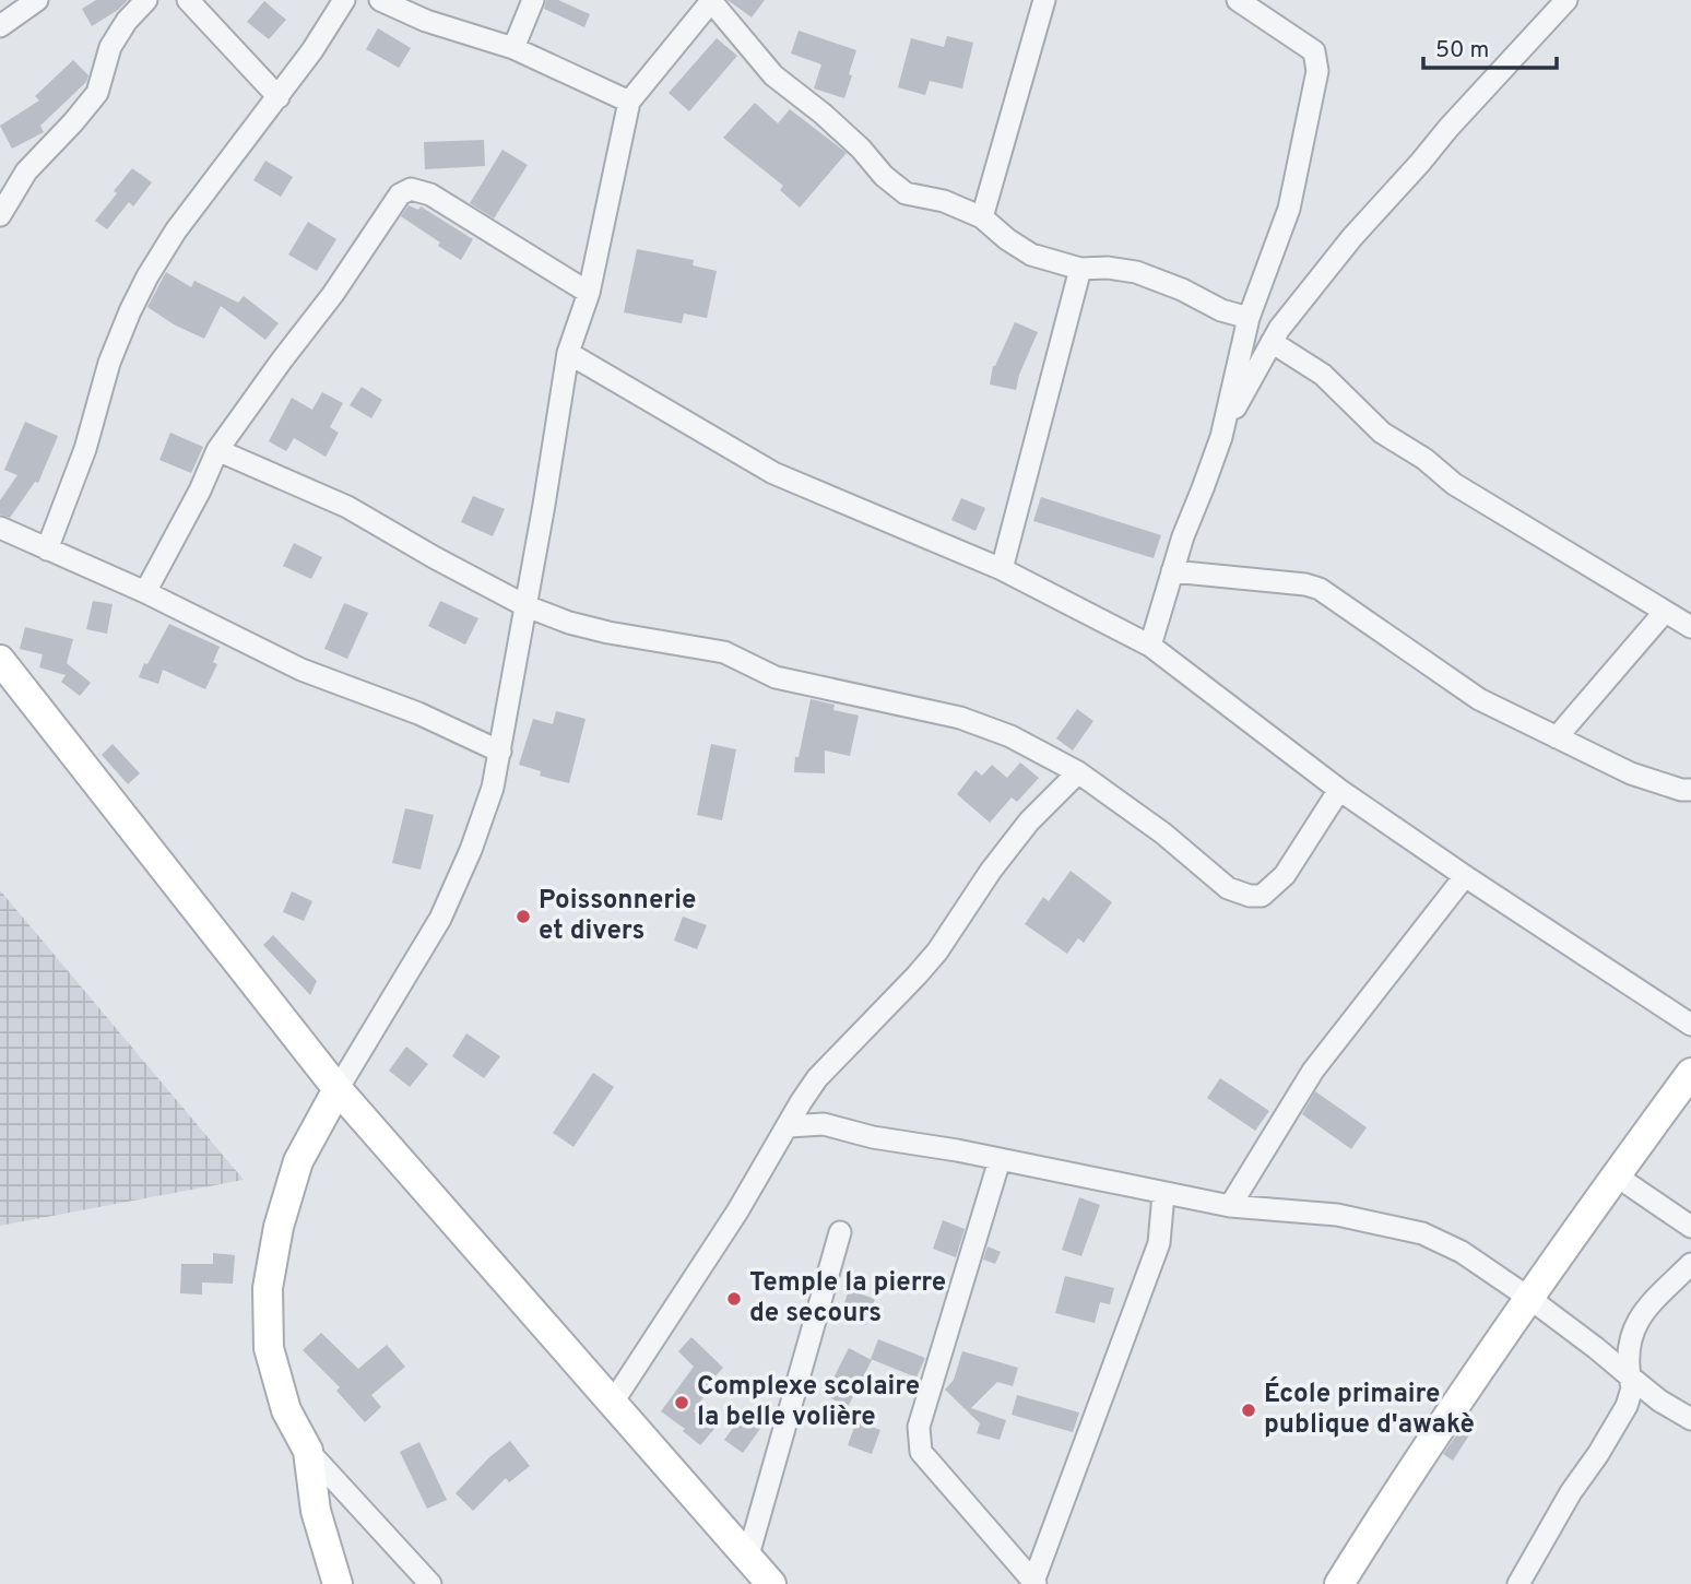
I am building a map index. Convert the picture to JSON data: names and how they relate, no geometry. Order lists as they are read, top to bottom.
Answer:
{
  "places": [
    "Poissonnerie et divers",
    "Temple la pierre de secours",
    "Complexe scolaire la belle volière",
    "École primaire publique d'awakè"
  ],
  "scale_bar": "50 m"
}
